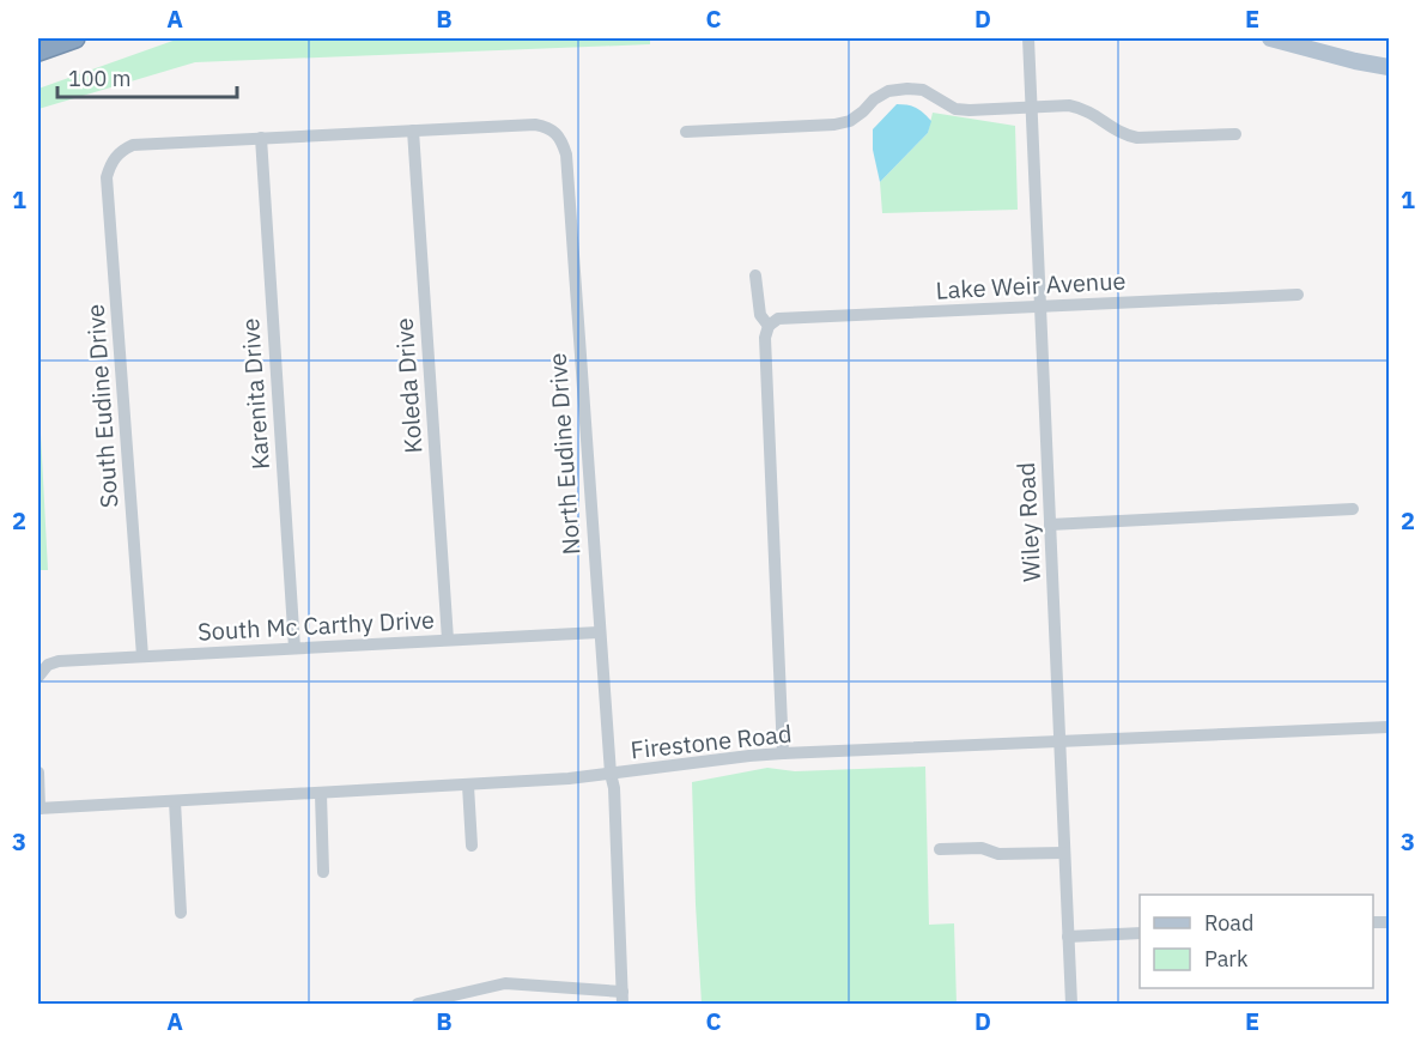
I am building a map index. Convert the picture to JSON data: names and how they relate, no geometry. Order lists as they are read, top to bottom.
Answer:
{
  "streets": {
    "street": [
      "Lake Weir Avenue",
      "Koleda Drive",
      "Karenita Drive",
      "South Eudine Drive",
      "North Eudine Drive",
      "Wiley Road",
      "South Mc Carthy Drive",
      "Firestone Road"
    ]
  },
  "crossings": [
    ["Lake Weir Avenue", "Wiley Road"],
    ["Koleda Drive", "North Eudine Drive"],
    ["Koleda Drive", "South Mc Carthy Drive"],
    ["Karenita Drive", "South Eudine Drive"],
    ["Karenita Drive", "South Mc Carthy Drive"],
    ["South Eudine Drive", "South Mc Carthy Drive"],
    ["North Eudine Drive", "South Mc Carthy Drive"],
    ["North Eudine Drive", "Firestone Road"],
    ["Wiley Road", "Firestone Road"]
  ],
  "legend": ["Road", "Park"],
  "scale_bar": "100 m",
  "grid": {
    "columns": [
      "A",
      "B",
      "C",
      "D",
      "E"
    ],
    "rows": ["1", "2", "3"]
  }
}
